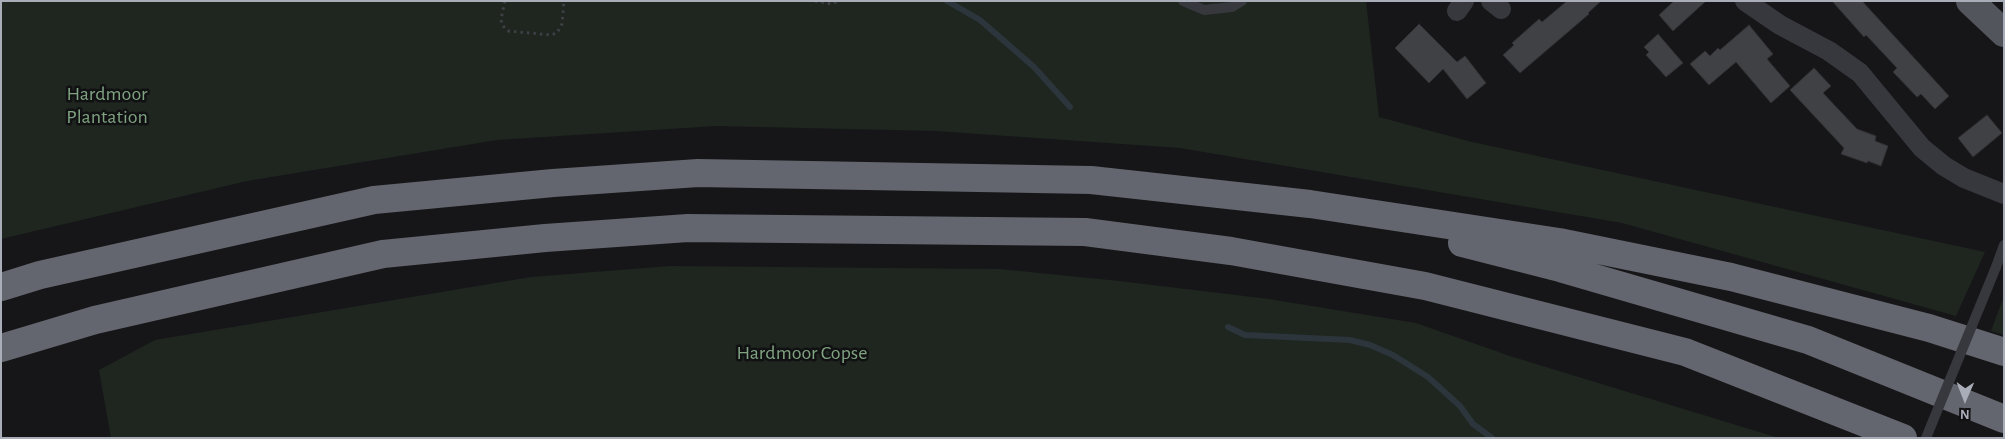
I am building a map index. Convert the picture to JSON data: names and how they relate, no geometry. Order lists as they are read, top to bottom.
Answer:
{
  "parks": ["Hardmoor Plantation", "Hardmoor Copse"],
  "north": "bottom"
}
